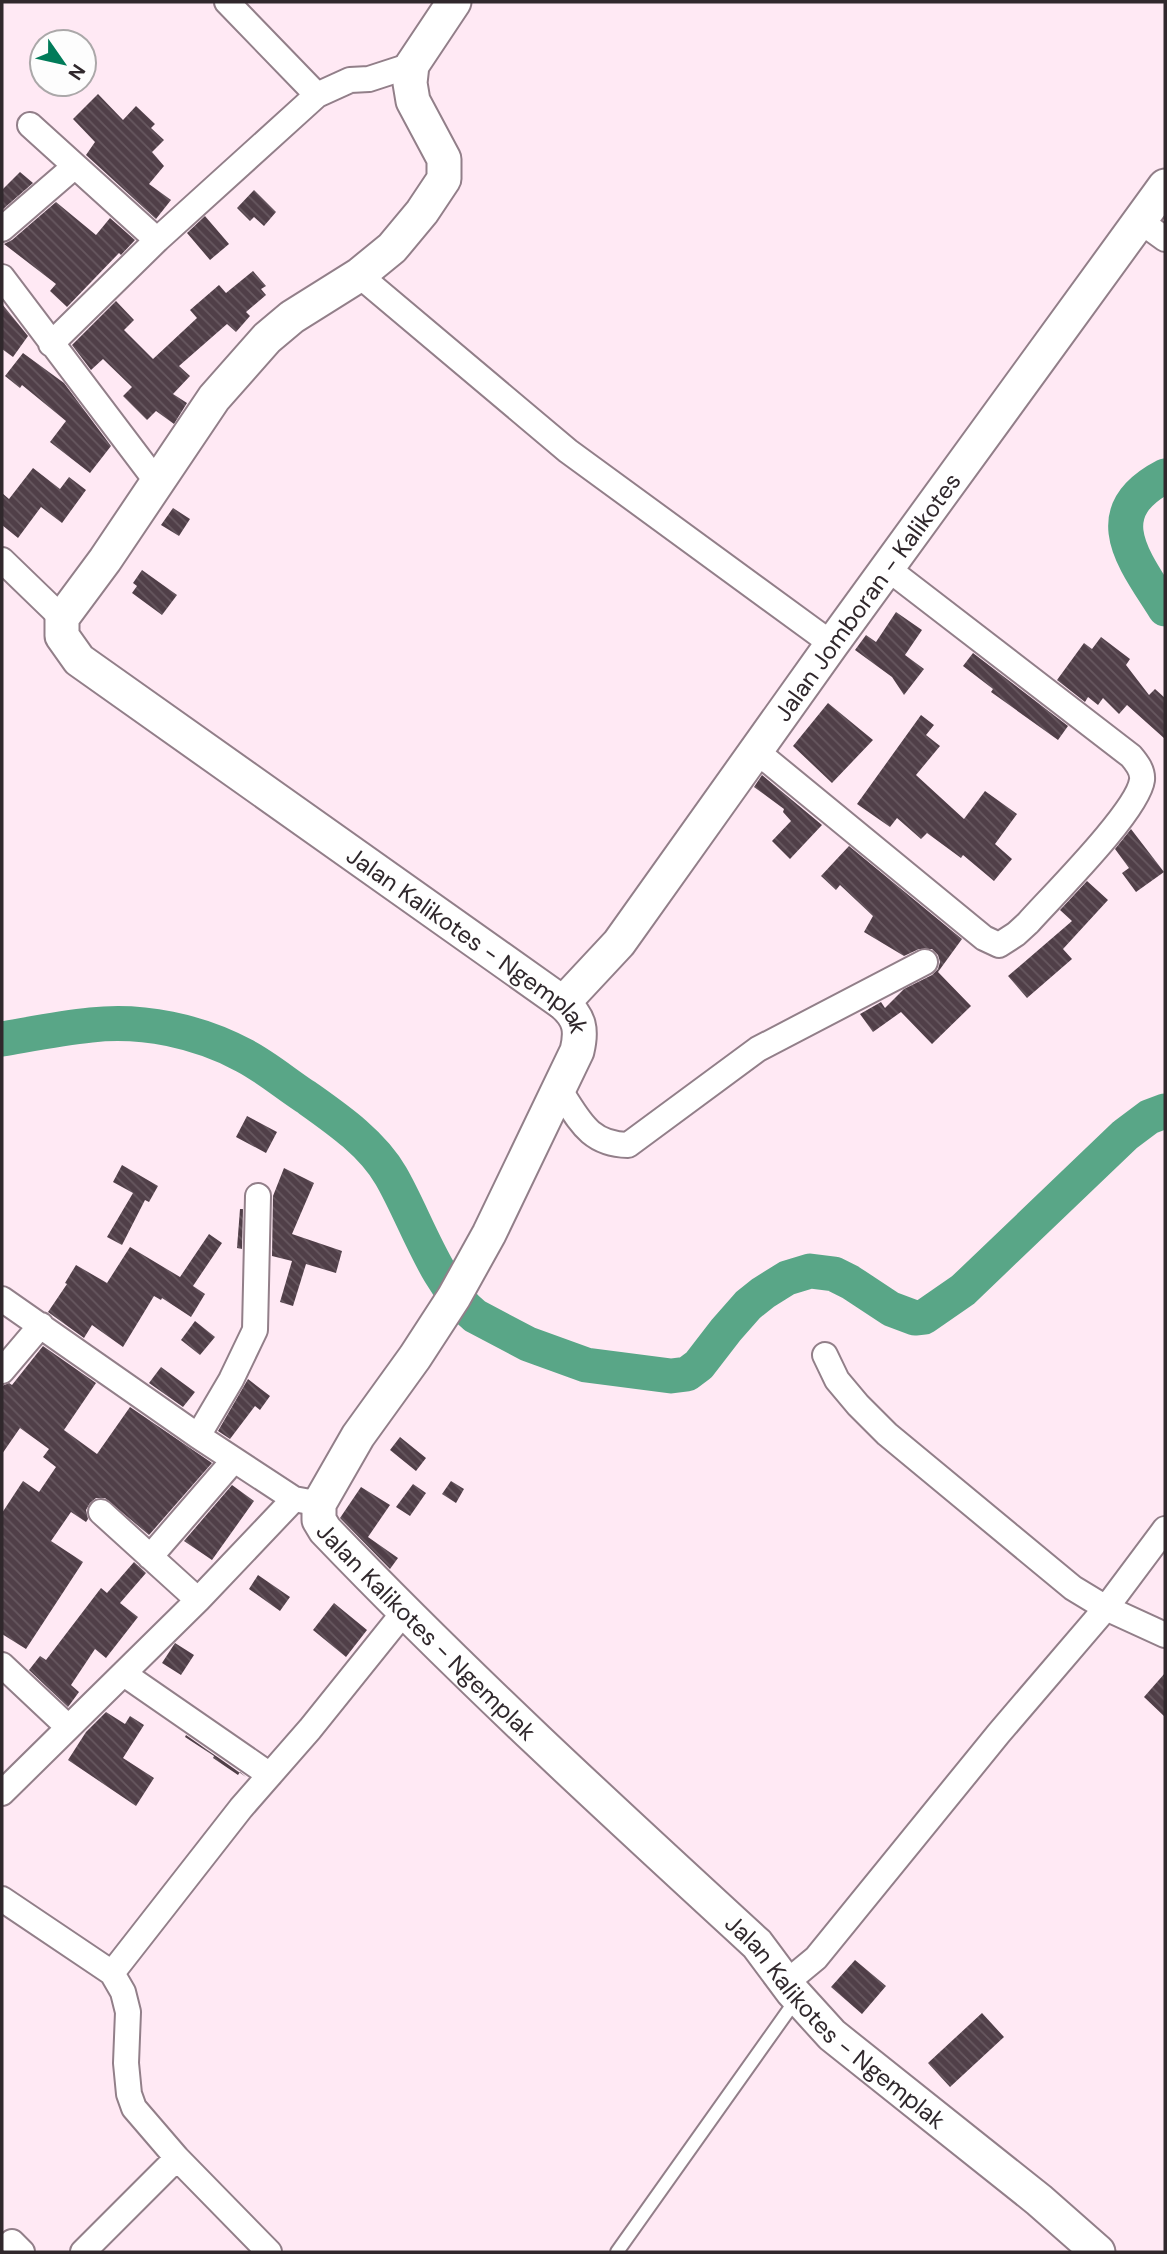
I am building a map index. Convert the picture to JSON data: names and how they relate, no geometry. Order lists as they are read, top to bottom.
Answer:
{
  "streets": {
    "street": ["Jalan Jomboran - Kalikotes", "Jalan Kalikotes - Ngemplak"]
  },
  "crossings": [
    ["Jalan Jomboran - Kalikotes", "Jalan Kalikotes - Ngemplak"]
  ],
  "north": "bottom right"
}
